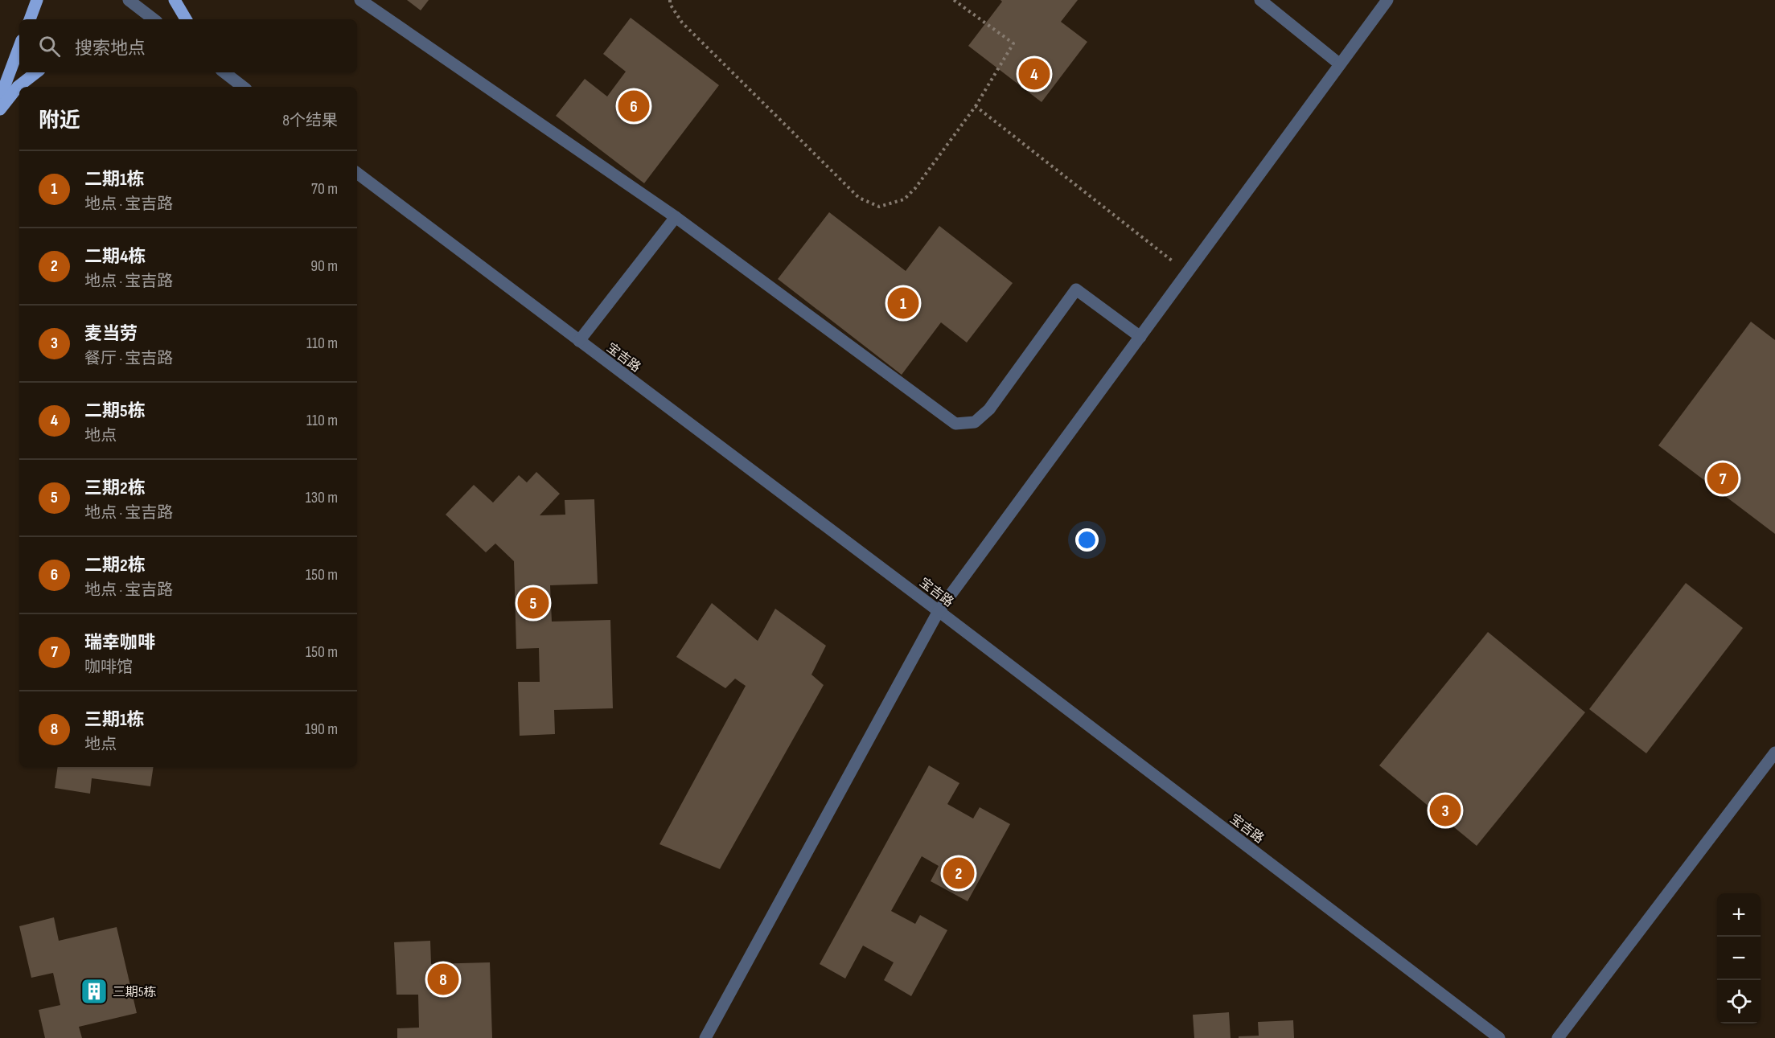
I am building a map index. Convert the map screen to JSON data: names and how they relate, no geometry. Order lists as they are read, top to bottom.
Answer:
{
  "streets": {
    "street": ["宝吉路"]
  },
  "places": {
    "building": ["三期5栋"]
  },
  "page": {
    "search": "搜索地点",
    "pins": [
      "4",
      "6",
      "1",
      "7",
      "5",
      "3",
      "2",
      "8"
    ],
    "heading": ["附近", "8个结果"],
    "list": [
      {
        "mark": "1",
        "name": "二期1栋",
        "note": "地点 · 宝吉路",
        "value": "70 m"
      },
      {
        "mark": "2",
        "name": "二期4栋",
        "note": "地点 · 宝吉路",
        "value": "90 m"
      },
      {
        "mark": "3",
        "name": "麦当劳",
        "note": "餐厅 · 宝吉路",
        "value": "110 m"
      },
      {
        "mark": "4",
        "name": "二期5栋",
        "note": "地点",
        "value": "110 m"
      },
      {
        "mark": "5",
        "name": "三期2栋",
        "note": "地点 · 宝吉路",
        "value": "130 m"
      },
      {
        "mark": "6",
        "name": "二期2栋",
        "note": "地点 · 宝吉路",
        "value": "150 m"
      },
      {
        "mark": "7",
        "name": "瑞幸咖啡",
        "note": "咖啡馆",
        "value": "150 m"
      },
      {
        "mark": "8",
        "name": "三期1栋",
        "note": "地点",
        "value": "190 m"
      }
    ],
    "map_buttons": ["+", "−"]
  }
}
